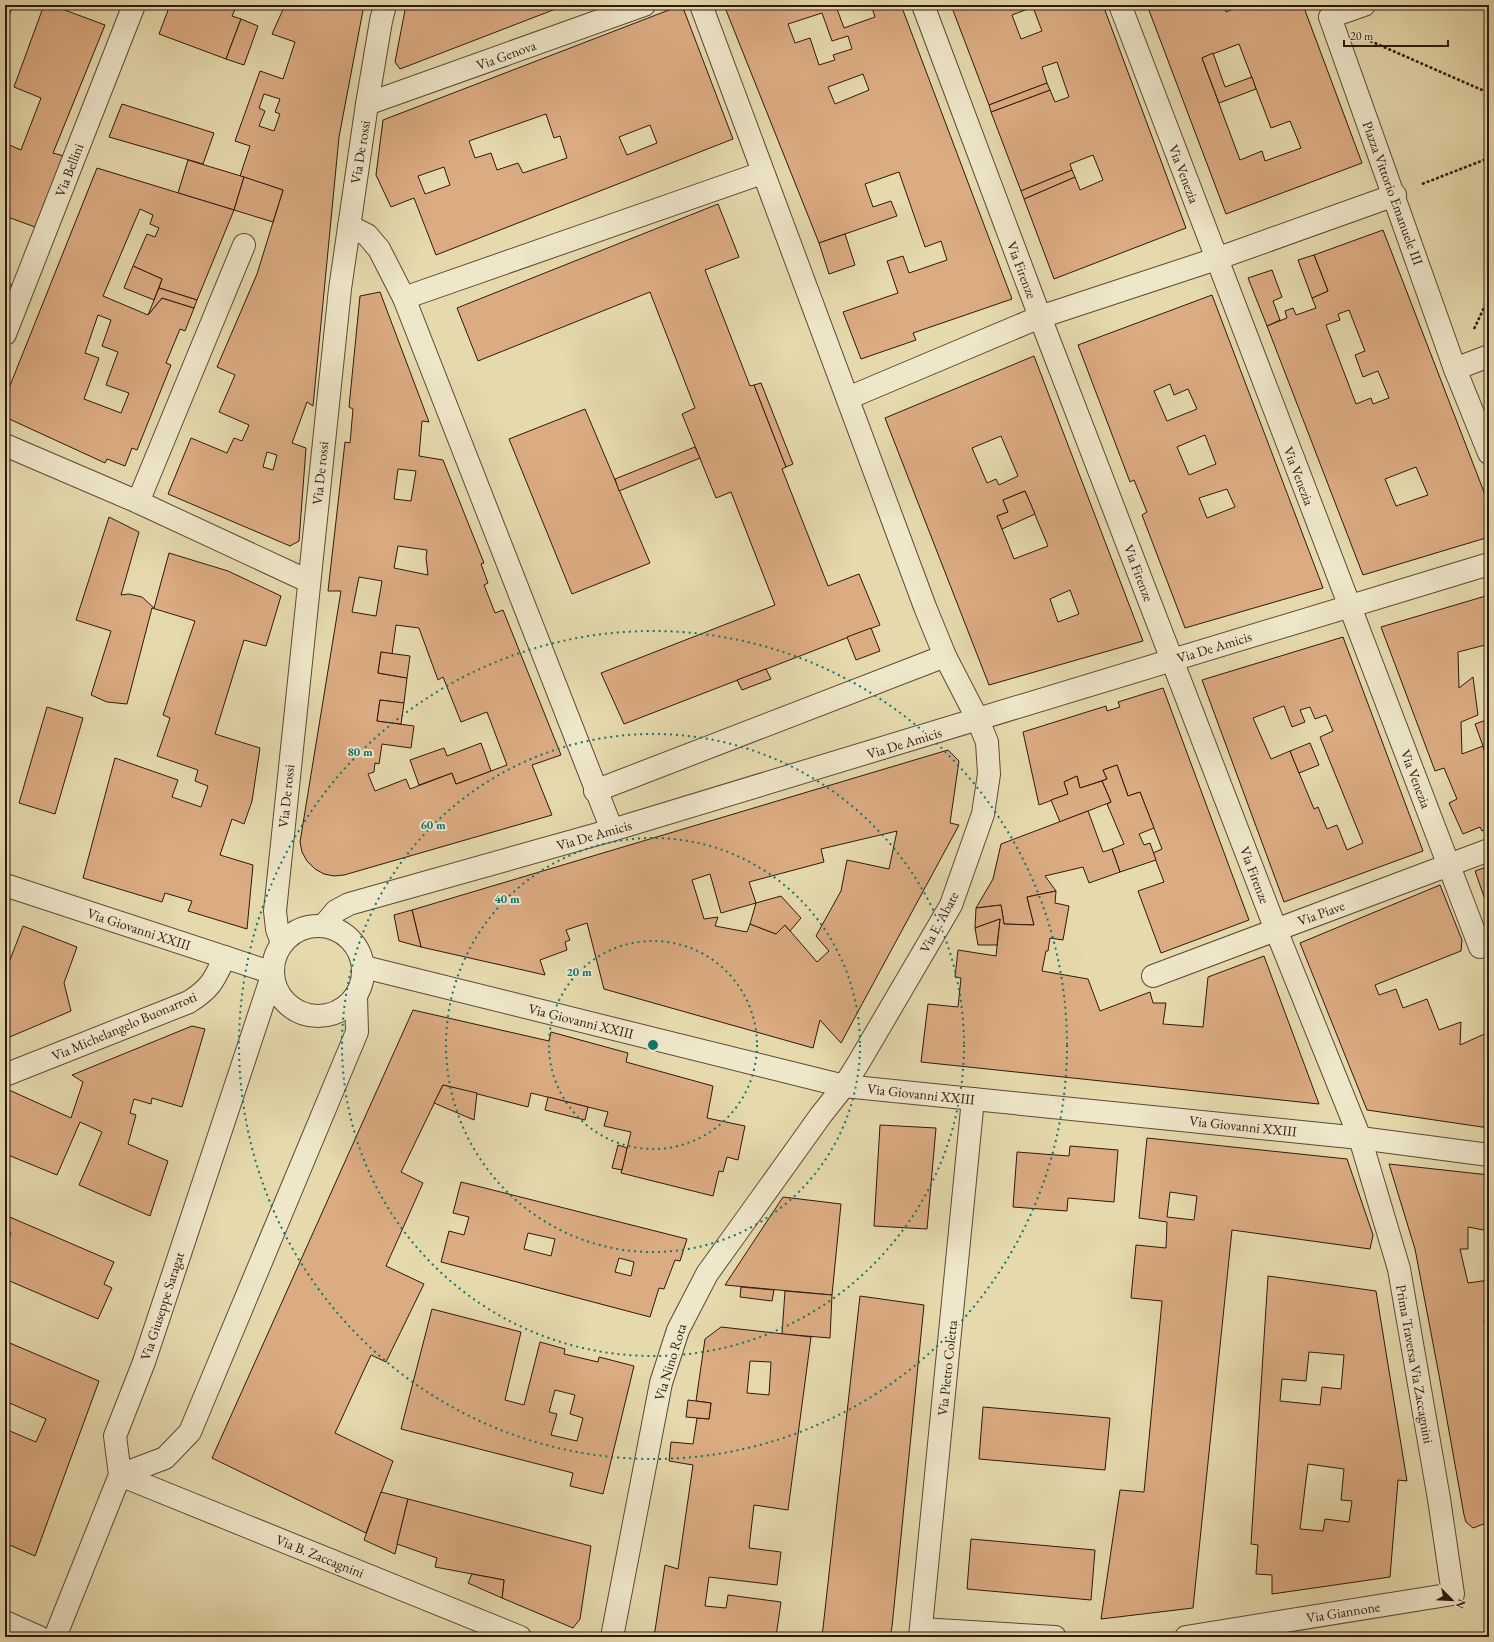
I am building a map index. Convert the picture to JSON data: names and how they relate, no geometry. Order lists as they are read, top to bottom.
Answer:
{
  "streets": {
    "street": [
      "Via Genova",
      "Via De rossi",
      "Via Bellini",
      "Via Venezia",
      "Piazza Vittorio Emanuele III",
      "Via Firenze",
      "Via De Amicis",
      "Via Piave",
      "Via E. Abate",
      "Via Giovanni XXIII",
      "Via Michelangelo Buonarroti",
      "Via Giuseppe Saragat",
      "Via Nino Rota",
      "Prima Traversa Via Zaccagnini",
      "Via Pietro Coletta",
      "Via B. Zaccagnini",
      "Via Giannone"
    ]
  },
  "crossings": [
    ["Via Genova", "Via De rossi"],
    ["Via De rossi", "Via De Amicis"],
    ["Via De rossi", "Via Giovanni XXIII"],
    ["Via De rossi", "Via Giuseppe Saragat"],
    ["Via Venezia", "Via De Amicis"],
    ["Via Venezia", "Via Piave"],
    ["Via Firenze", "Via De Amicis"],
    ["Via Firenze", "Via Piave"],
    ["Via Firenze", "Via Giovanni XXIII"],
    ["Via Firenze", "Prima Traversa Via Zaccagnini"],
    ["Via De Amicis", "Via E. Abate"],
    ["Via De Amicis", "Via Giovanni XXIII"],
    ["Via De Amicis", "Via Giuseppe Saragat"],
    ["Via E. Abate", "Via Giovanni XXIII"],
    ["Via E. Abate", "Via Nino Rota"],
    ["Via Giovanni XXIII", "Via Michelangelo Buonarroti"],
    ["Via Giovanni XXIII", "Via Giuseppe Saragat"],
    ["Via Giovanni XXIII", "Via Nino Rota"],
    ["Via Giovanni XXIII", "Prima Traversa Via Zaccagnini"],
    ["Via Giovanni XXIII", "Via Pietro Coletta"],
    ["Via Giuseppe Saragat", "Via B. Zaccagnini"],
    ["Prima Traversa Via Zaccagnini", "Via Giannone"]
  ],
  "scale_bar": "20 m",
  "north": "bottom right",
  "rings": [
    "80 m",
    "60 m",
    "40 m",
    "20 m"
  ]
}
